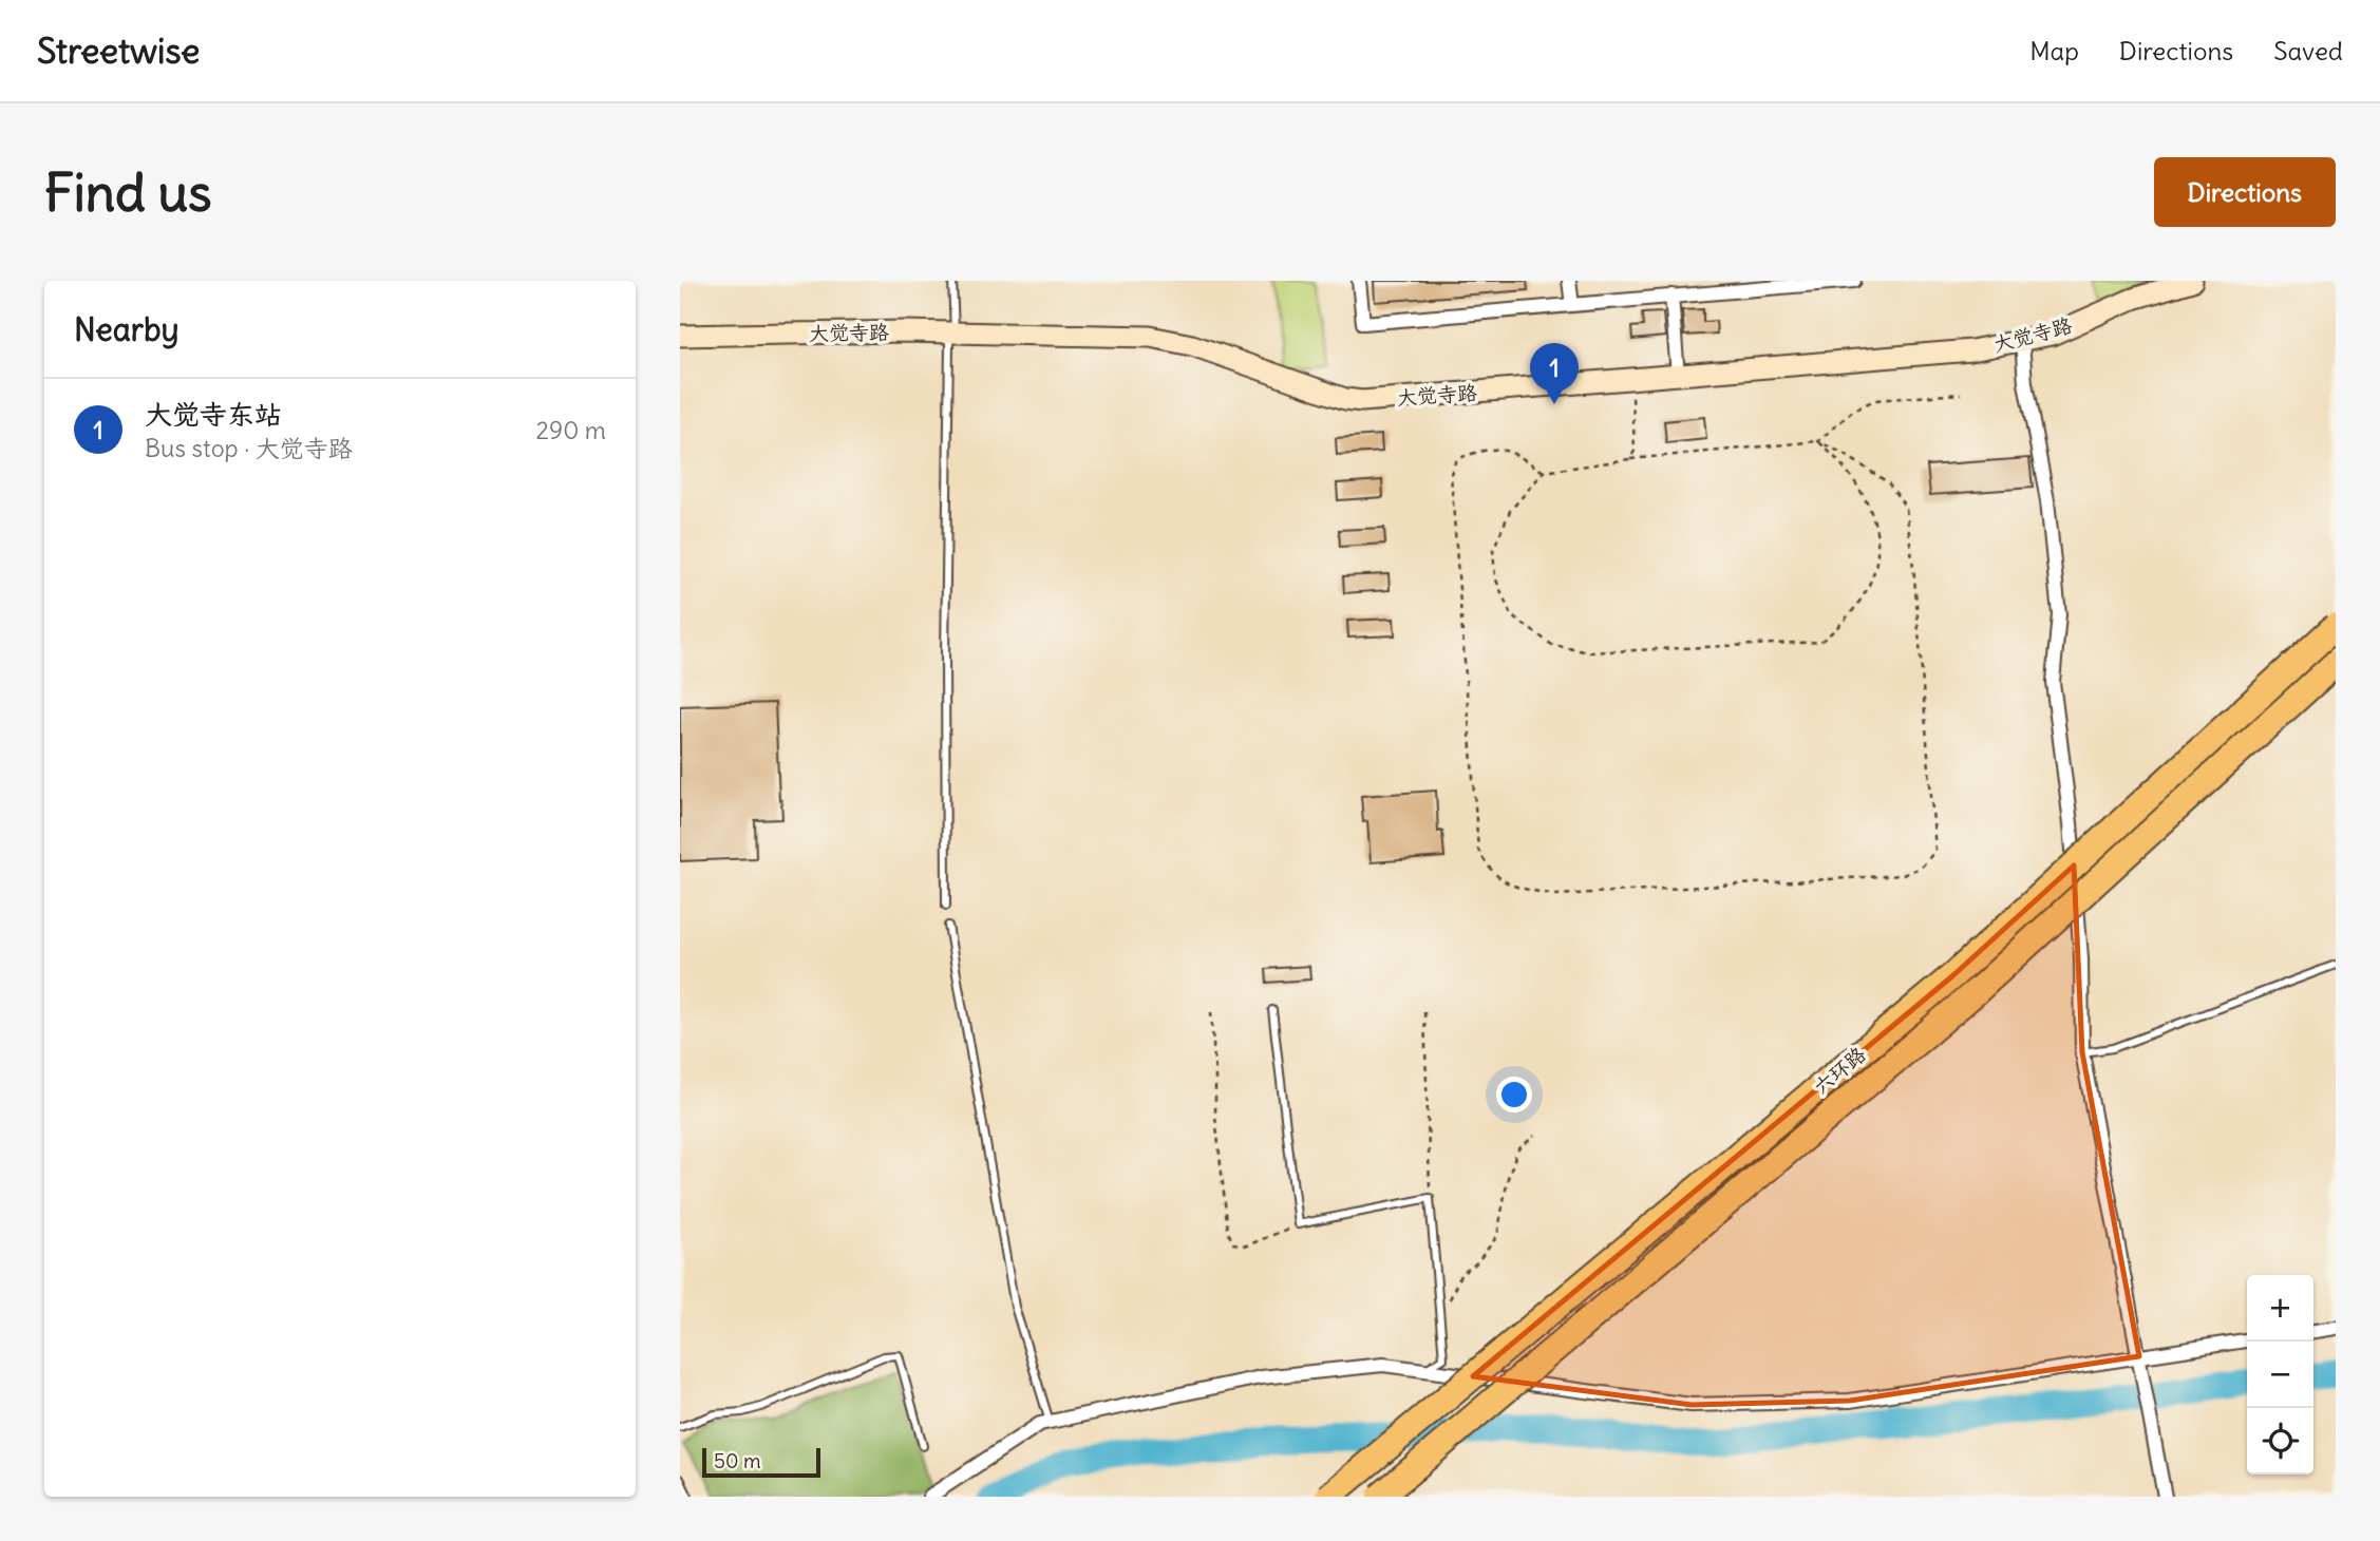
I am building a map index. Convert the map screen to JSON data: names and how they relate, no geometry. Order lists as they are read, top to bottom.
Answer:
{
  "streets": {
    "highway": ["六环路"],
    "main road": ["大觉寺路"]
  },
  "scale_bar": "50 m",
  "page": {
    "header": "Streetwise",
    "nav": ["Map", "Directions", "Saved"],
    "buttons": "Directions",
    "title": "Find us",
    "heading": "Nearby",
    "pins": "1",
    "list": [
      {
        "mark": "1",
        "name": "大觉寺东站",
        "note": "Bus stop · 大觉寺路",
        "value": "290 m"
      }
    ],
    "map_buttons": ["+", "−"],
    "scale": "50 m"
  }
}
